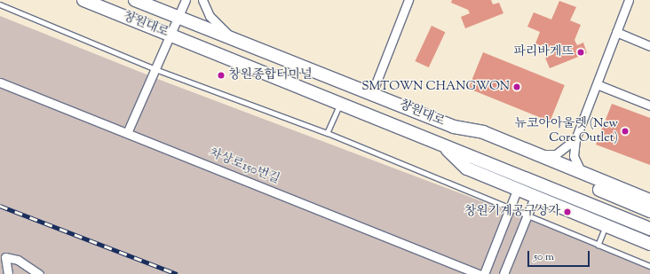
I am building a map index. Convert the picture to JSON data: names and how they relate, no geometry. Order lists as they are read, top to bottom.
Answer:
{
  "streets": {
    "main road": ["창원대로"],
    "street": ["차상로150번길"]
  },
  "places": [
    "파리바게뜨",
    "창원종합터미널",
    "SMTOWN CHANGWON",
    "뉴코아아울렛 (New Core Outlet)",
    "창원기계공구상가"
  ],
  "scale_bar": "50 m"
}
